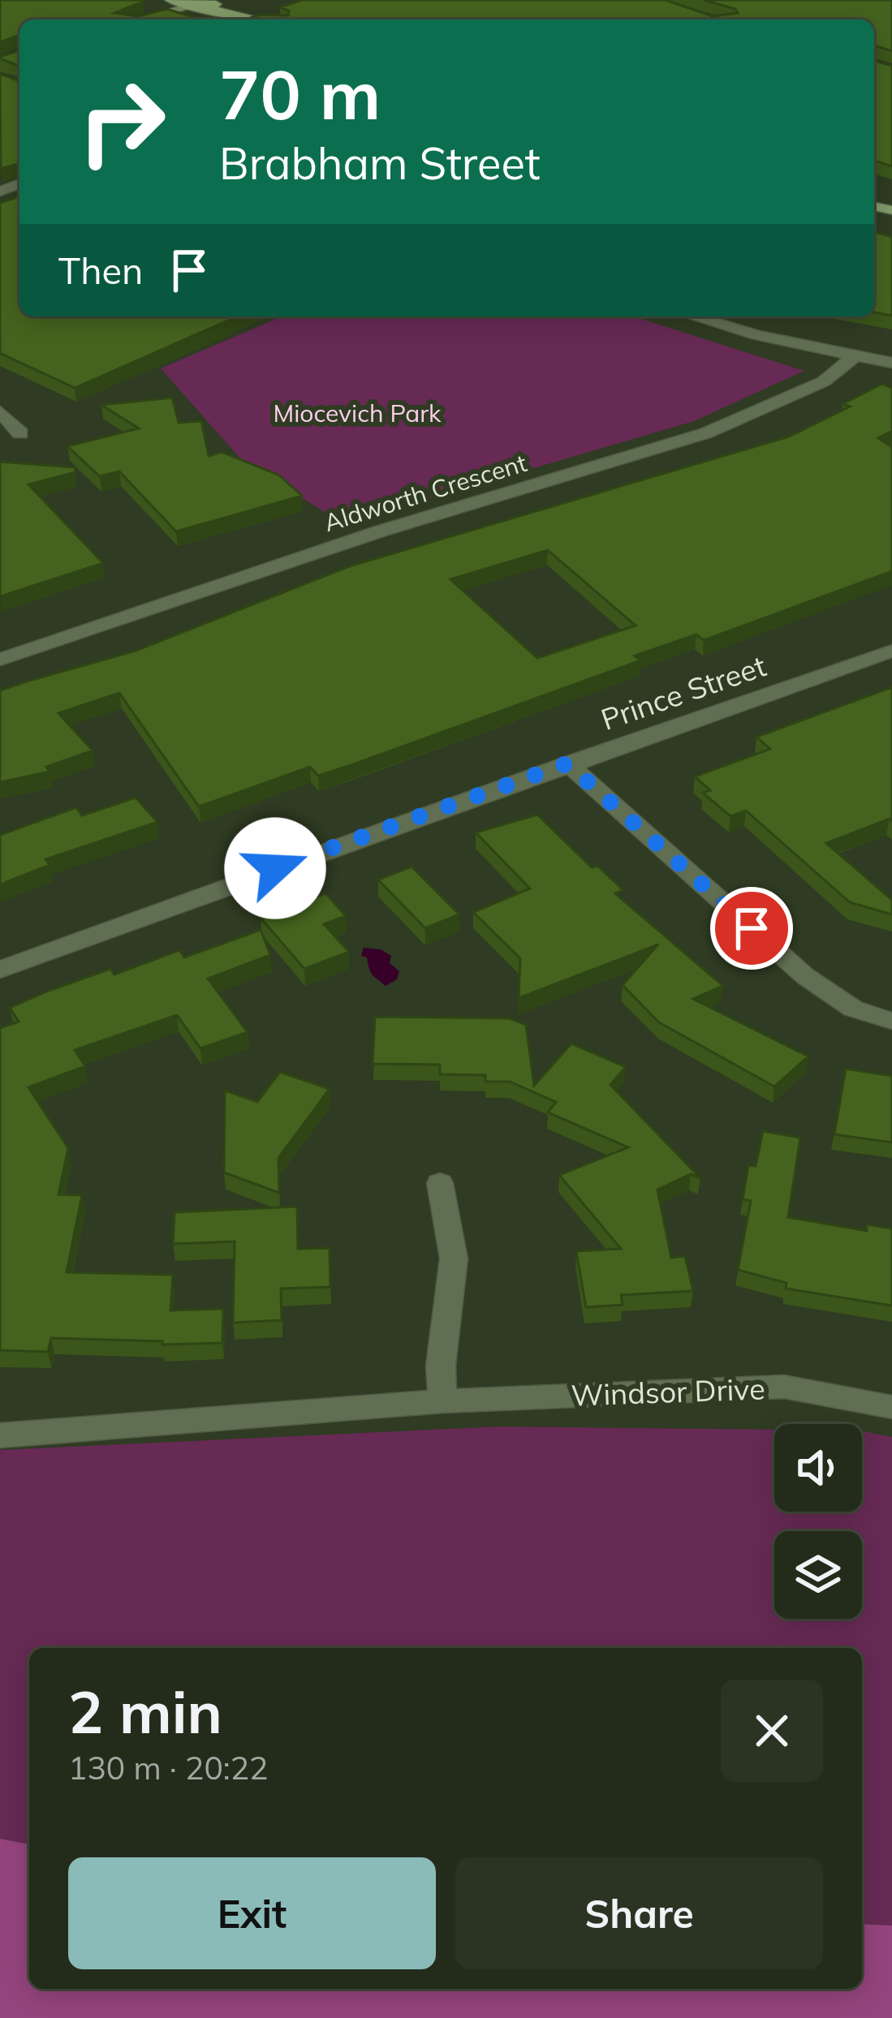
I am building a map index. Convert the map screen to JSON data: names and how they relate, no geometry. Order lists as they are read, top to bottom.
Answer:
{
  "streets": {
    "street": ["Aldworth Crescent", "Prince Street", "Windsor Drive"]
  },
  "parks": ["Miocevich Park"],
  "page": {
    "turn": ["70 m", "Brabham Street"],
    "then": "Then",
    "heading": ["2 min", "130 m · 20:22"],
    "buttons": ["Exit", "Share"]
  }
}
